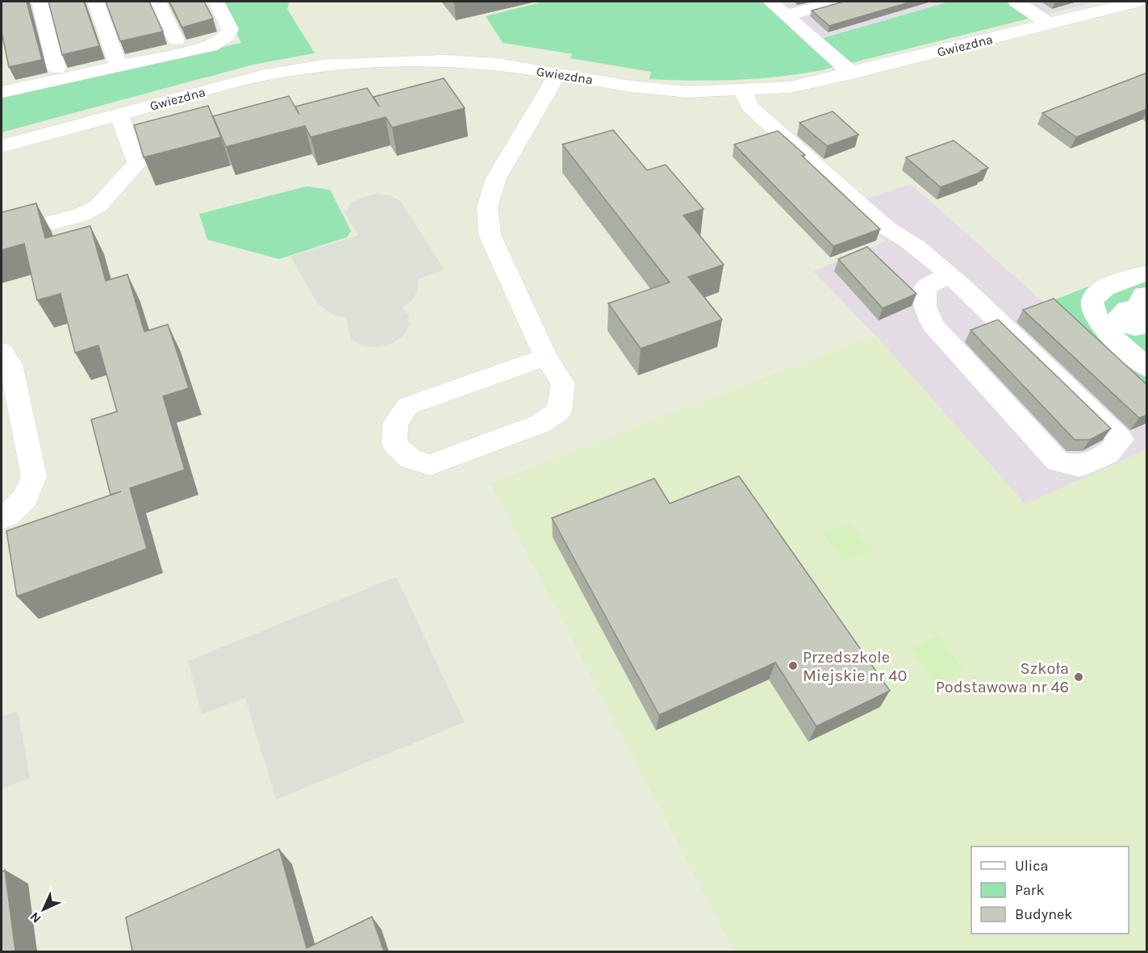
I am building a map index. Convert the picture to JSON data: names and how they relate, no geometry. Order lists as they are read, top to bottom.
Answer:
{
  "streets": {
    "street": ["Gwiezdna"]
  },
  "places": ["Przedszkole Miejskie nr 40", "Szkoła Podstawowa nr 46"],
  "legend": ["Ulica", "Park", "Budynek"],
  "north": "bottom left"
}
